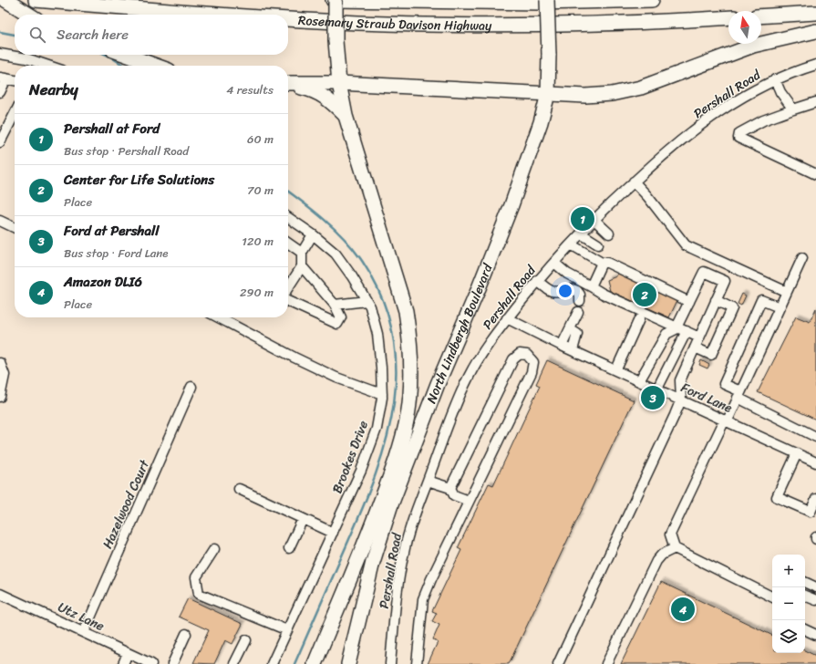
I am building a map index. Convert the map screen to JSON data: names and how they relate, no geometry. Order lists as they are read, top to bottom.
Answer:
{
  "streets": {
    "highway": ["Rosemary Straub Davison Highway", "North Lindbergh Boulevard"],
    "street": [
      "Pershall Road",
      "Ford Lane",
      "Brookes Drive",
      "Hazelwood Court",
      "Utz Lane"
    ]
  },
  "crossings": [
    ["Pershall Road", "Ford Lane"],
    ["Hazelwood Court", "Utz Lane"]
  ],
  "north": "top",
  "page": {
    "search": "Search here",
    "heading": ["Nearby", "4 results"],
    "list": [
      {
        "mark": "1",
        "name": "Pershall at Ford",
        "note": "Bus stop · Pershall Road",
        "value": "60 m"
      },
      {
        "mark": "2",
        "name": "Center for Life Solutions",
        "note": "Place",
        "value": "70 m"
      },
      {
        "mark": "3",
        "name": "Ford at Pershall",
        "note": "Bus stop · Ford Lane",
        "value": "120 m"
      },
      {
        "mark": "4",
        "name": "Amazon DLI6",
        "note": "Place",
        "value": "290 m"
      }
    ],
    "pins": [
      "1",
      "2",
      "3",
      "4"
    ],
    "map_buttons": ["+", "−"]
  }
}
